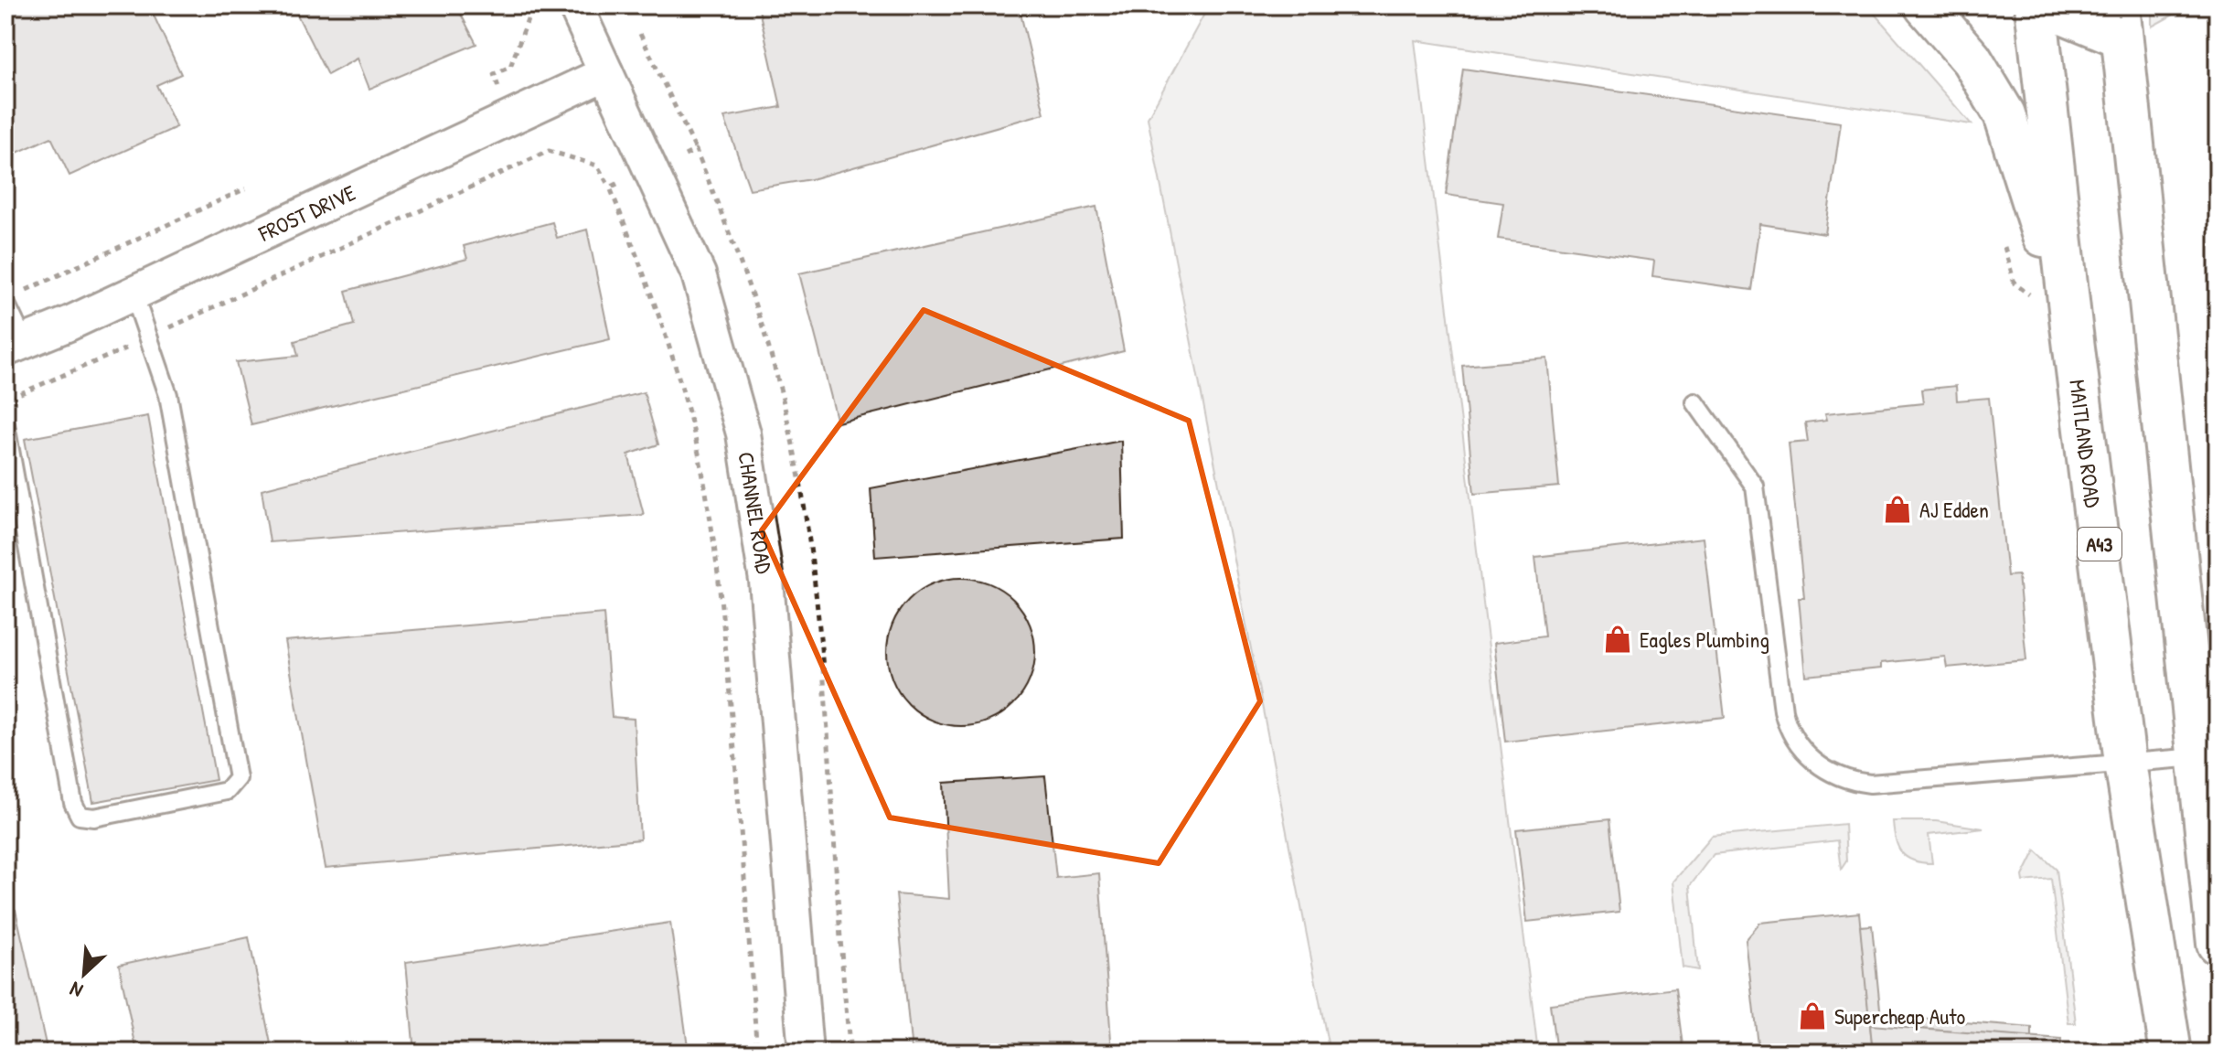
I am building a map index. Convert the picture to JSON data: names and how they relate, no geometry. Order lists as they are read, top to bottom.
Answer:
{
  "streets": {
    "highway": ["MAITLAND ROAD", "A43"],
    "street": ["FROST DRIVE", "CHANNEL ROAD"]
  },
  "crossings": [
    ["FROST DRIVE", "CHANNEL ROAD"],
    ["MAITLAND ROAD", "A43"]
  ],
  "places": {
    "shop": ["AJ Edden", "Eagles Plumbing", "Supercheap Auto"]
  },
  "north": "bottom left"
}
